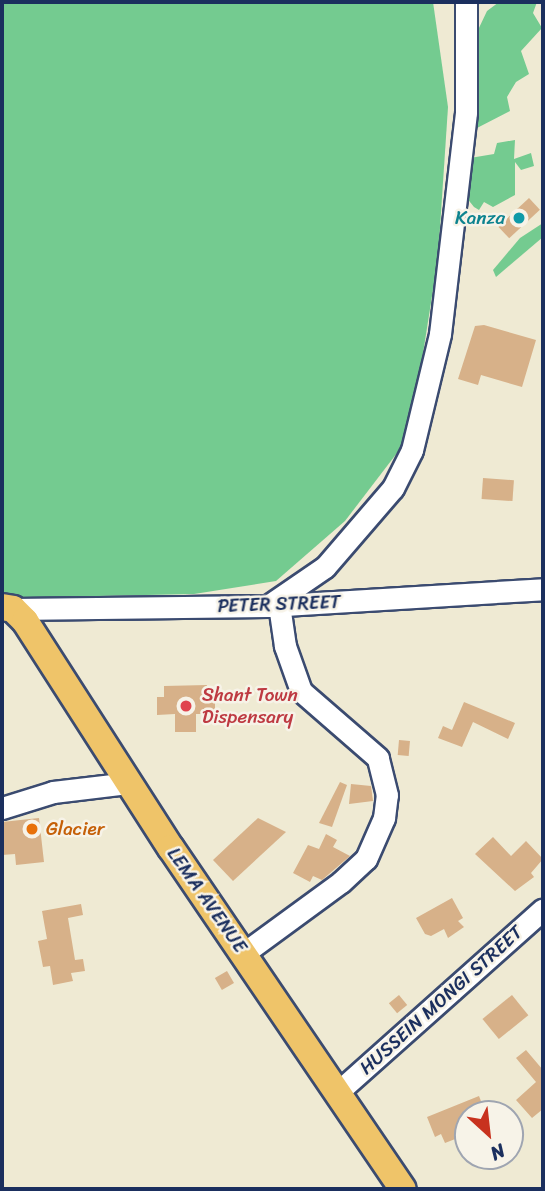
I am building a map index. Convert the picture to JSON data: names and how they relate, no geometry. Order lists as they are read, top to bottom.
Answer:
{
  "streets": {
    "main road": ["LEMA AVENUE"],
    "street": ["PETER STREET", "HUSSEIN MONGI STREET"]
  },
  "crossings": [
    ["PETER STREET", "LEMA AVENUE"],
    ["LEMA AVENUE", "HUSSEIN MONGI STREET"]
  ],
  "places": ["Kanza", "Shant Town Dispensary", "Glacier"],
  "north": "bottom right"
}
